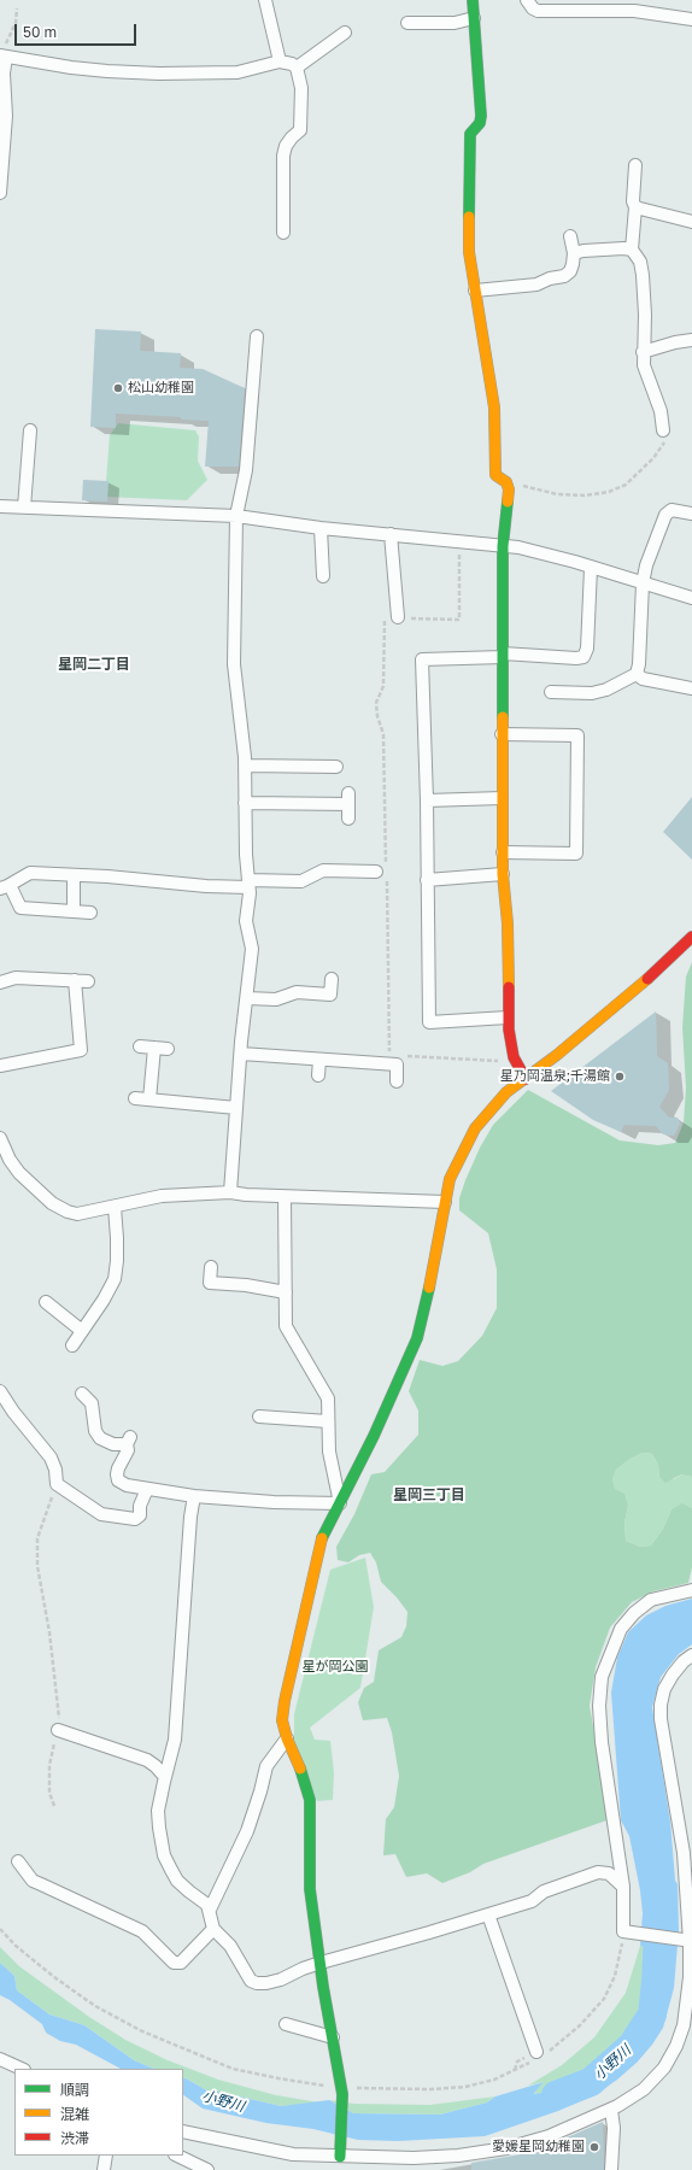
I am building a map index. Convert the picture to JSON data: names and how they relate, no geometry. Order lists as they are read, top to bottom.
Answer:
{
  "districts": ["星岡二丁目", "星岡三丁目"],
  "water": ["小野川"],
  "parks": ["星が岡公園"],
  "places": ["松山幼稚園", "星乃岡温泉;千湯館", "愛媛星岡幼稚園"],
  "legend": ["順調", "混雑", "渋滞"],
  "scale_bar": "50 m"
}
